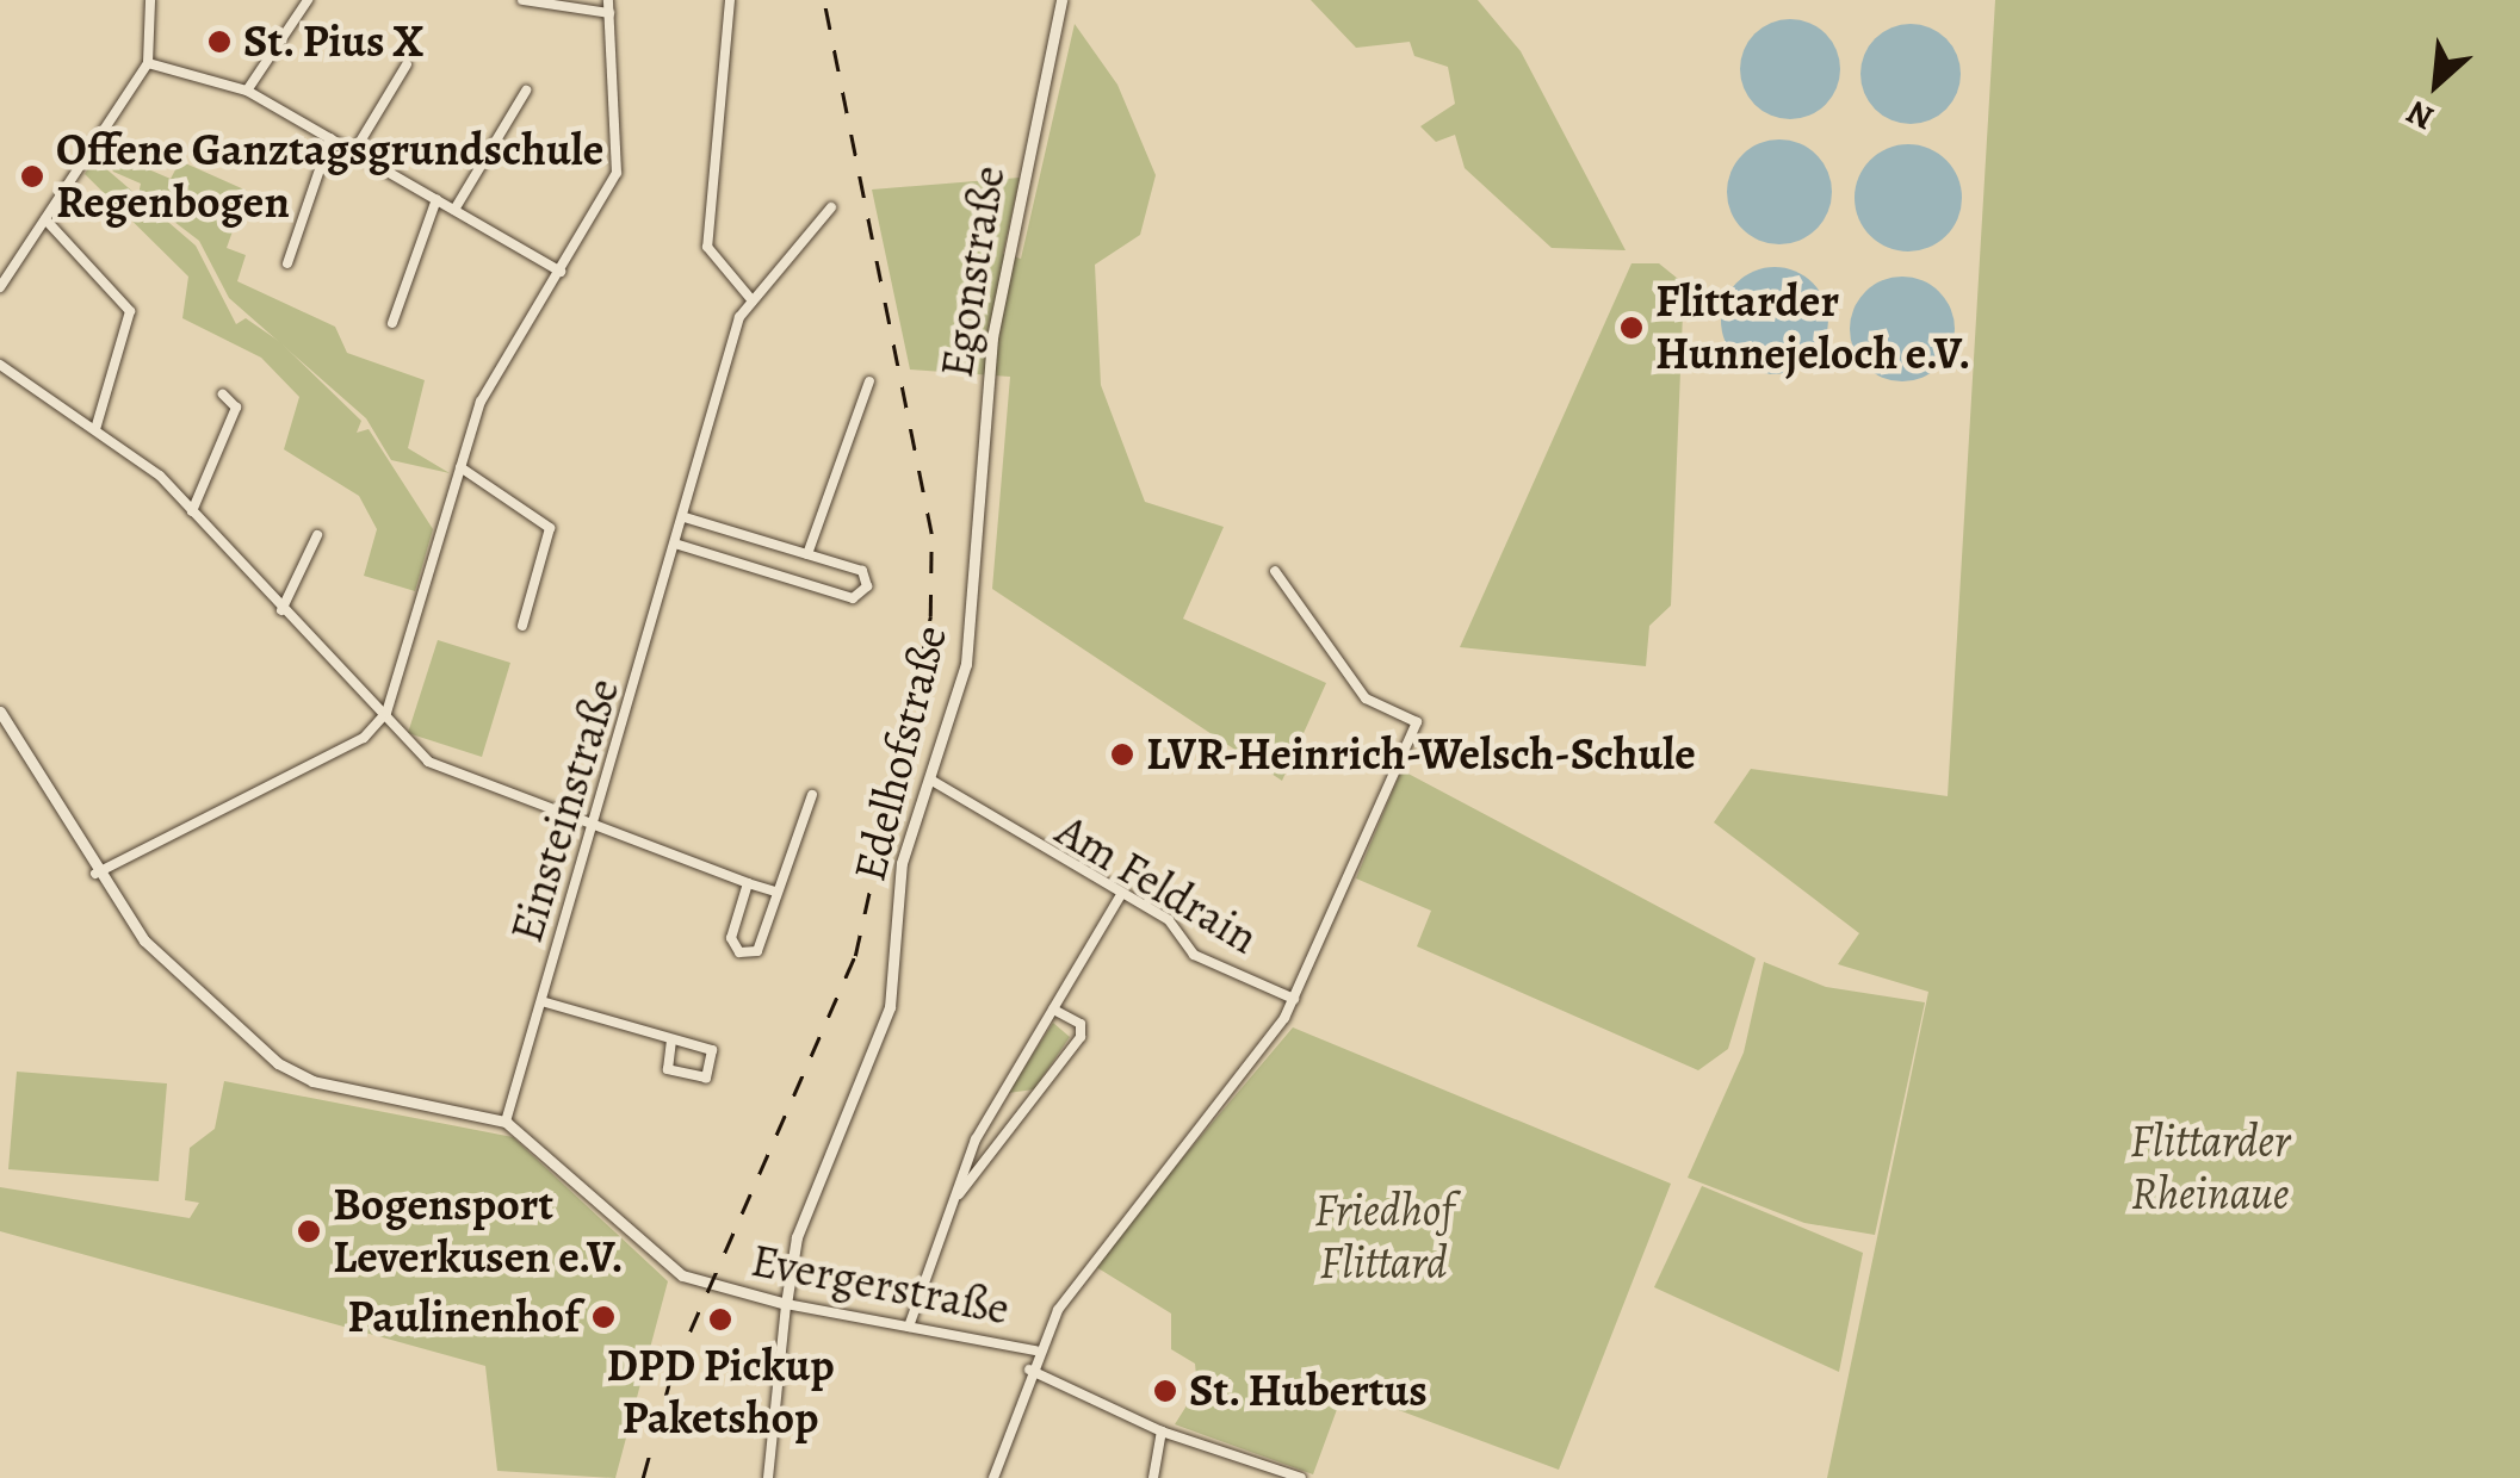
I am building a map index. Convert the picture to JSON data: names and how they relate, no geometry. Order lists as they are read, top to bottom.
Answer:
{
  "streets": {
    "street": [
      "Egonstraße",
      "Edelhofstraße",
      "Einsteinstraße",
      "Am Feldrain",
      "Evergerstraße"
    ]
  },
  "crossings": [
    ["Egonstraße", "Edelhofstraße"],
    ["Edelhofstraße", "Am Feldrain"],
    ["Edelhofstraße", "Evergerstraße"],
    ["Einsteinstraße", "Evergerstraße"]
  ],
  "parks": ["Flittarder Rheinaue", "Friedhof Flittard"],
  "places": [
    "St. Pius X",
    "Offene Ganztagsgrundschule Regenbogen",
    "Flittarder Hunnejeloch e.V.",
    "LVR-Heinrich-Welsch-Schule",
    "Bogensport Leverkusen e.V.",
    "Paulinenhof",
    "DPD Pickup Paketshop",
    "St. Hubertus"
  ],
  "north": "bottom left"
}
